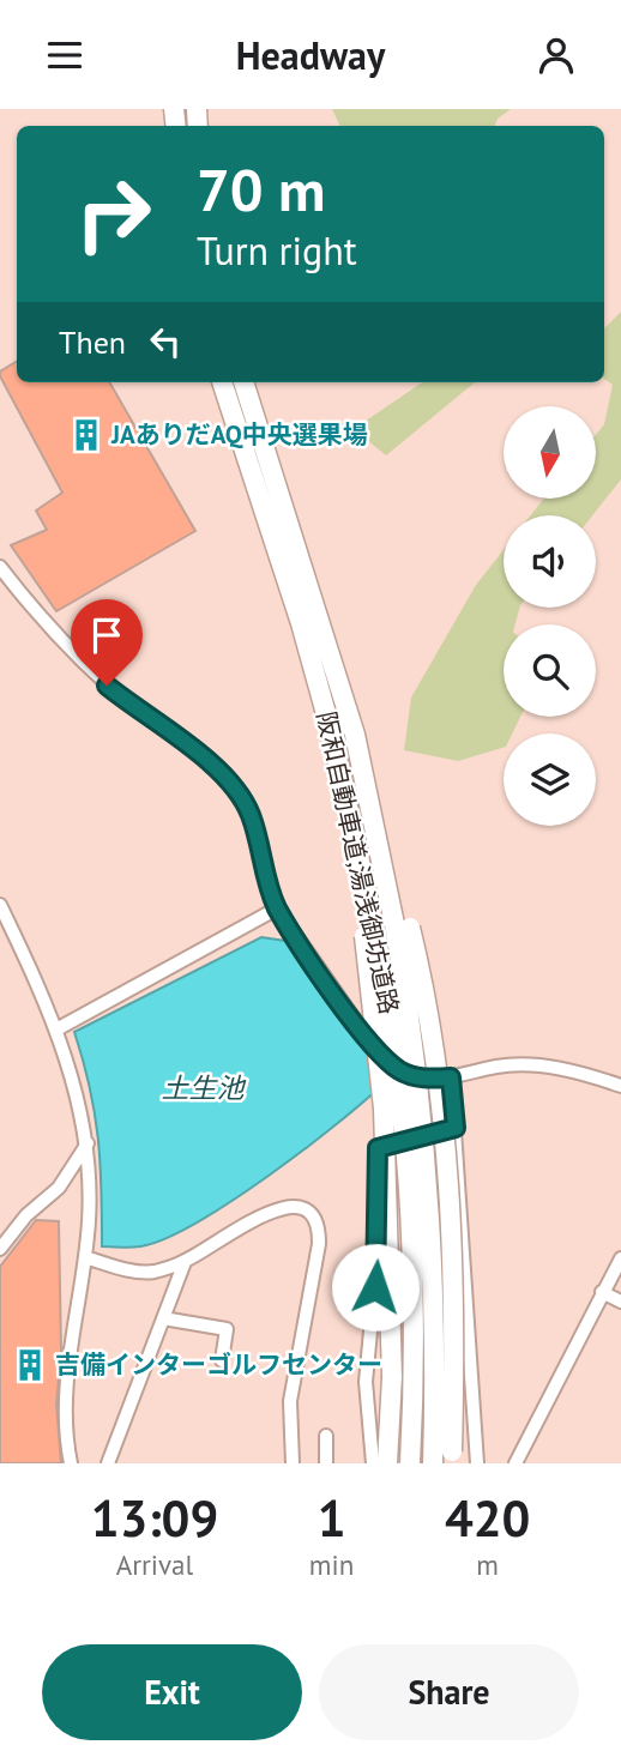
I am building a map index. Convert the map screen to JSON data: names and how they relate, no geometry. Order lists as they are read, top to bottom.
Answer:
{
  "streets": {
    "highway": ["阪和自動車道;湯浅御坊道路"]
  },
  "water": ["土生池"],
  "places": {
    "building": ["JAありだAQ中央選果場", "吉備インターゴルフセンター"]
  },
  "north": "bottom",
  "page": {
    "header": "Headway",
    "turn": ["70 m", "Turn right"],
    "then": "Then",
    "eta": [
      "13:09",
      "Arrival",
      "1",
      "min",
      "420",
      "m"
    ],
    "buttons": ["Exit", "Share"]
  }
}
